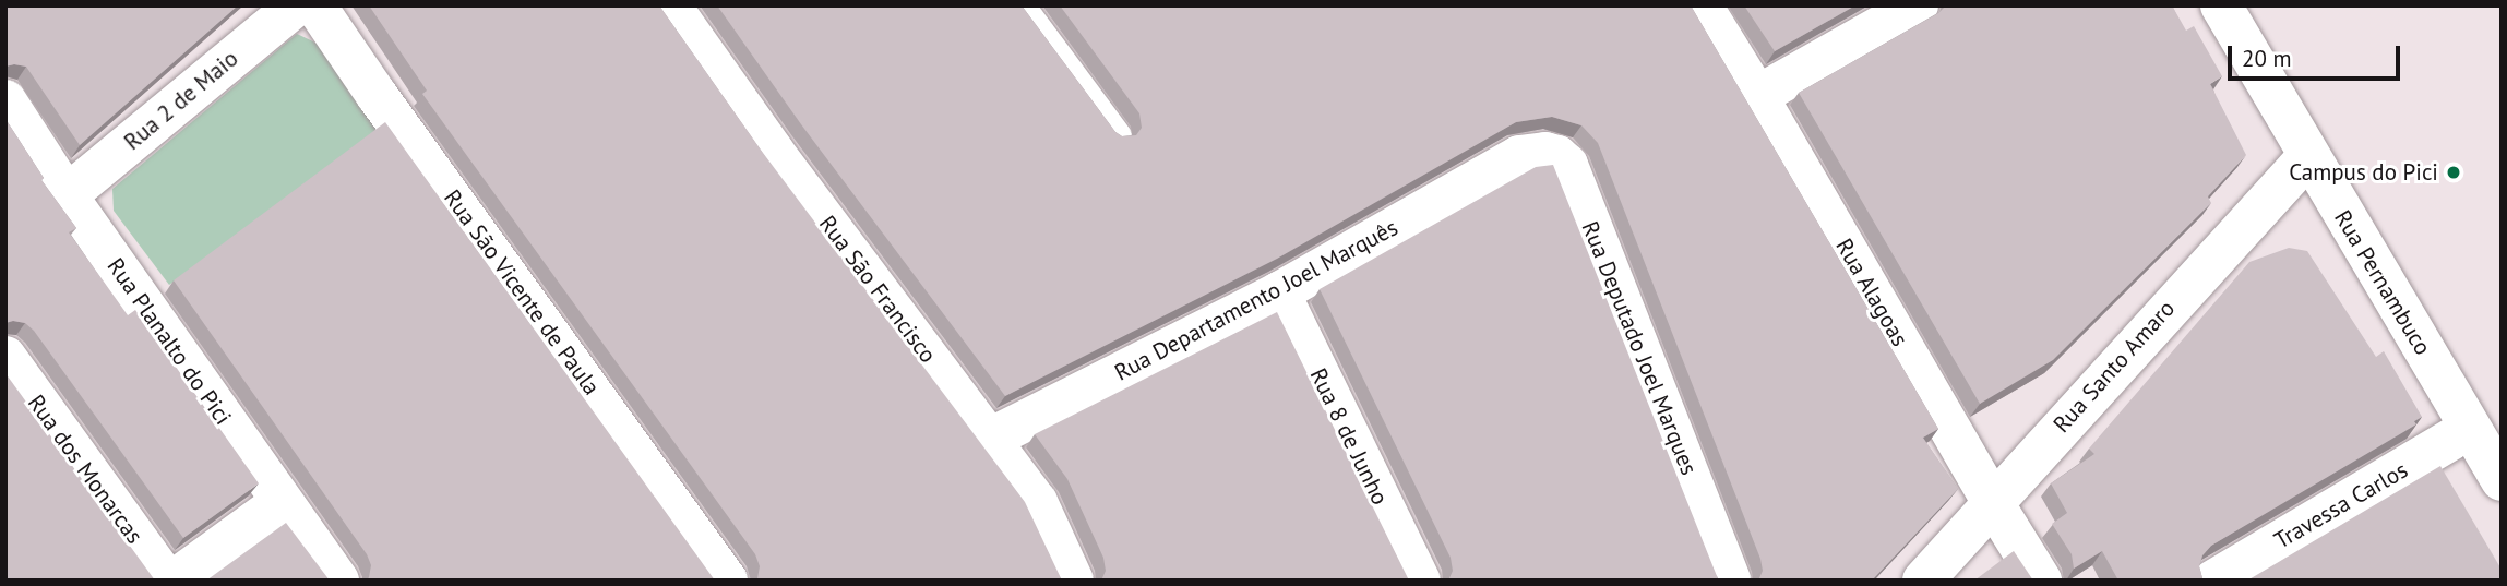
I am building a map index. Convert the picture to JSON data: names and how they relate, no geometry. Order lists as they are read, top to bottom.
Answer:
{
  "streets": {
    "street": [
      "Rua 2 de Maio",
      "Rua Pernambuco",
      "Rua São Francisco",
      "Rua São Vicente de Paula",
      "Rua Alagoas",
      "Rua Departamento Joel Marquês",
      "Rua Planalto do Pici",
      "Rua Deputado Joel Marques",
      "Rua Santo Amaro",
      "Rua 8 de Junho",
      "Rua dos Monarcas",
      "Travessa Carlos"
    ]
  },
  "crossings": [
    ["Rua 2 de Maio", "Rua Planalto do Pici"],
    ["Rua Pernambuco", "Rua Santo Amaro"],
    ["Rua Pernambuco", "Travessa Carlos"],
    ["Rua São Francisco", "Rua Departamento Joel Marquês"],
    ["Rua Alagoas", "Rua Santo Amaro"],
    ["Rua Departamento Joel Marquês", "Rua Deputado Joel Marques"],
    ["Rua Departamento Joel Marquês", "Rua 8 de Junho"]
  ],
  "places": ["Campus do Pici"],
  "scale_bar": "20 m"
}
